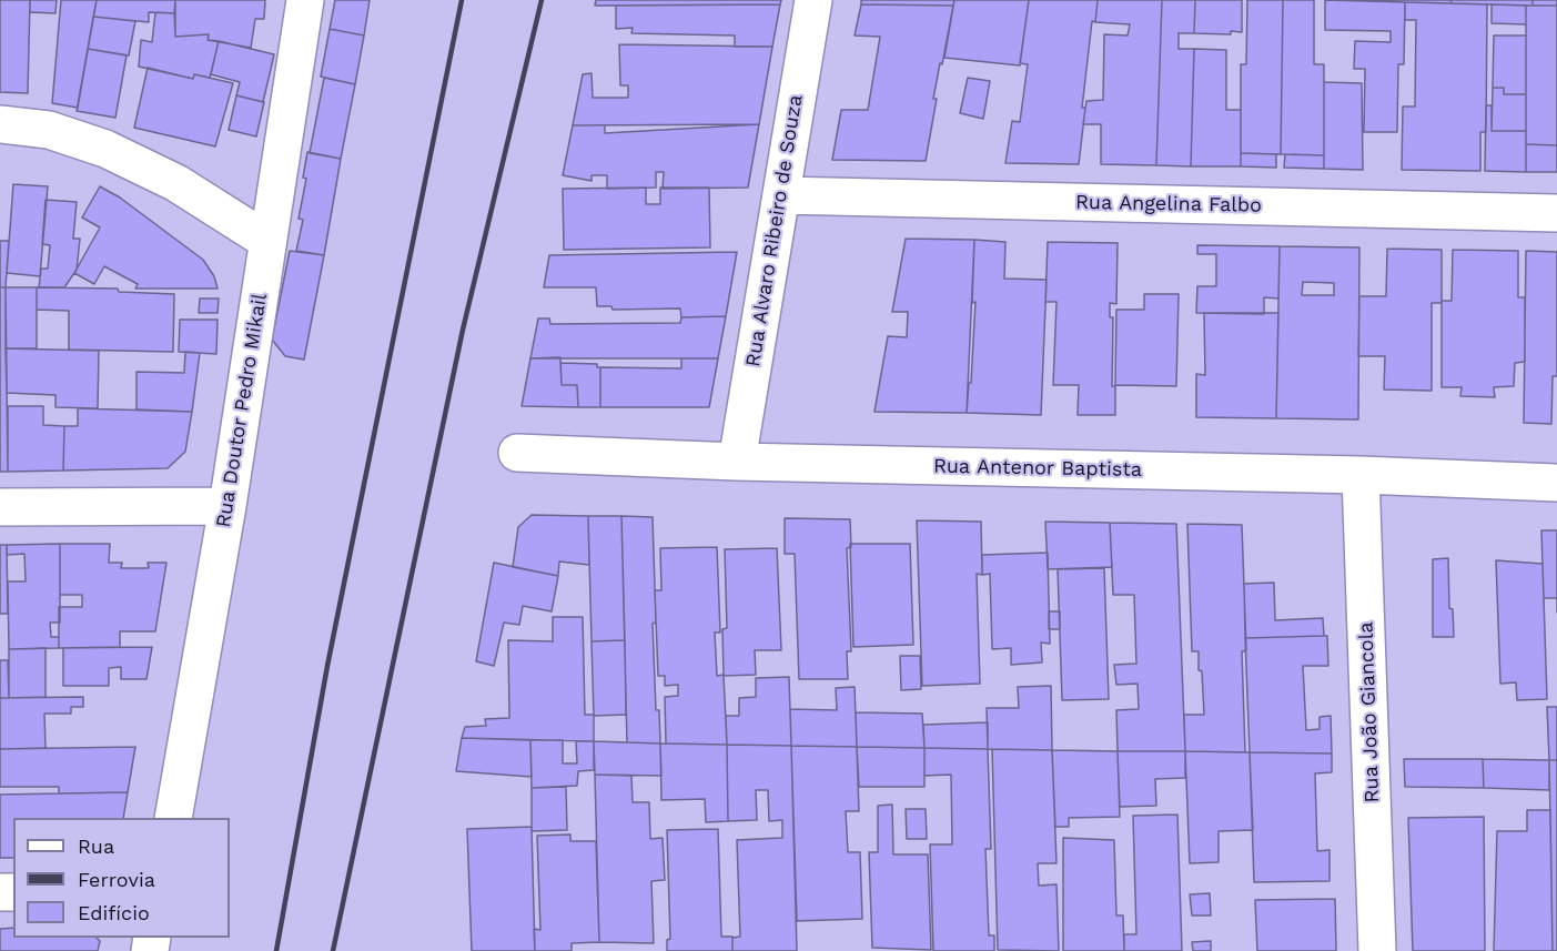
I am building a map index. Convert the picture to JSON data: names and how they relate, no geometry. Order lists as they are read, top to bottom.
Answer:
{
  "streets": {
    "street": [
      "Rua Angelina Falbo",
      "Rua Alvaro Ribeiro de Souza",
      "Rua Doutor Pedro Mikail",
      "Rua Antenor Baptista",
      "Rua João Giancola"
    ]
  },
  "crossings": [
    ["Rua Angelina Falbo", "Rua Alvaro Ribeiro de Souza"],
    ["Rua Alvaro Ribeiro de Souza", "Rua Antenor Baptista"],
    ["Rua Antenor Baptista", "Rua João Giancola"]
  ],
  "legend": ["Rua", "Ferrovia", "Edifício"]
}
